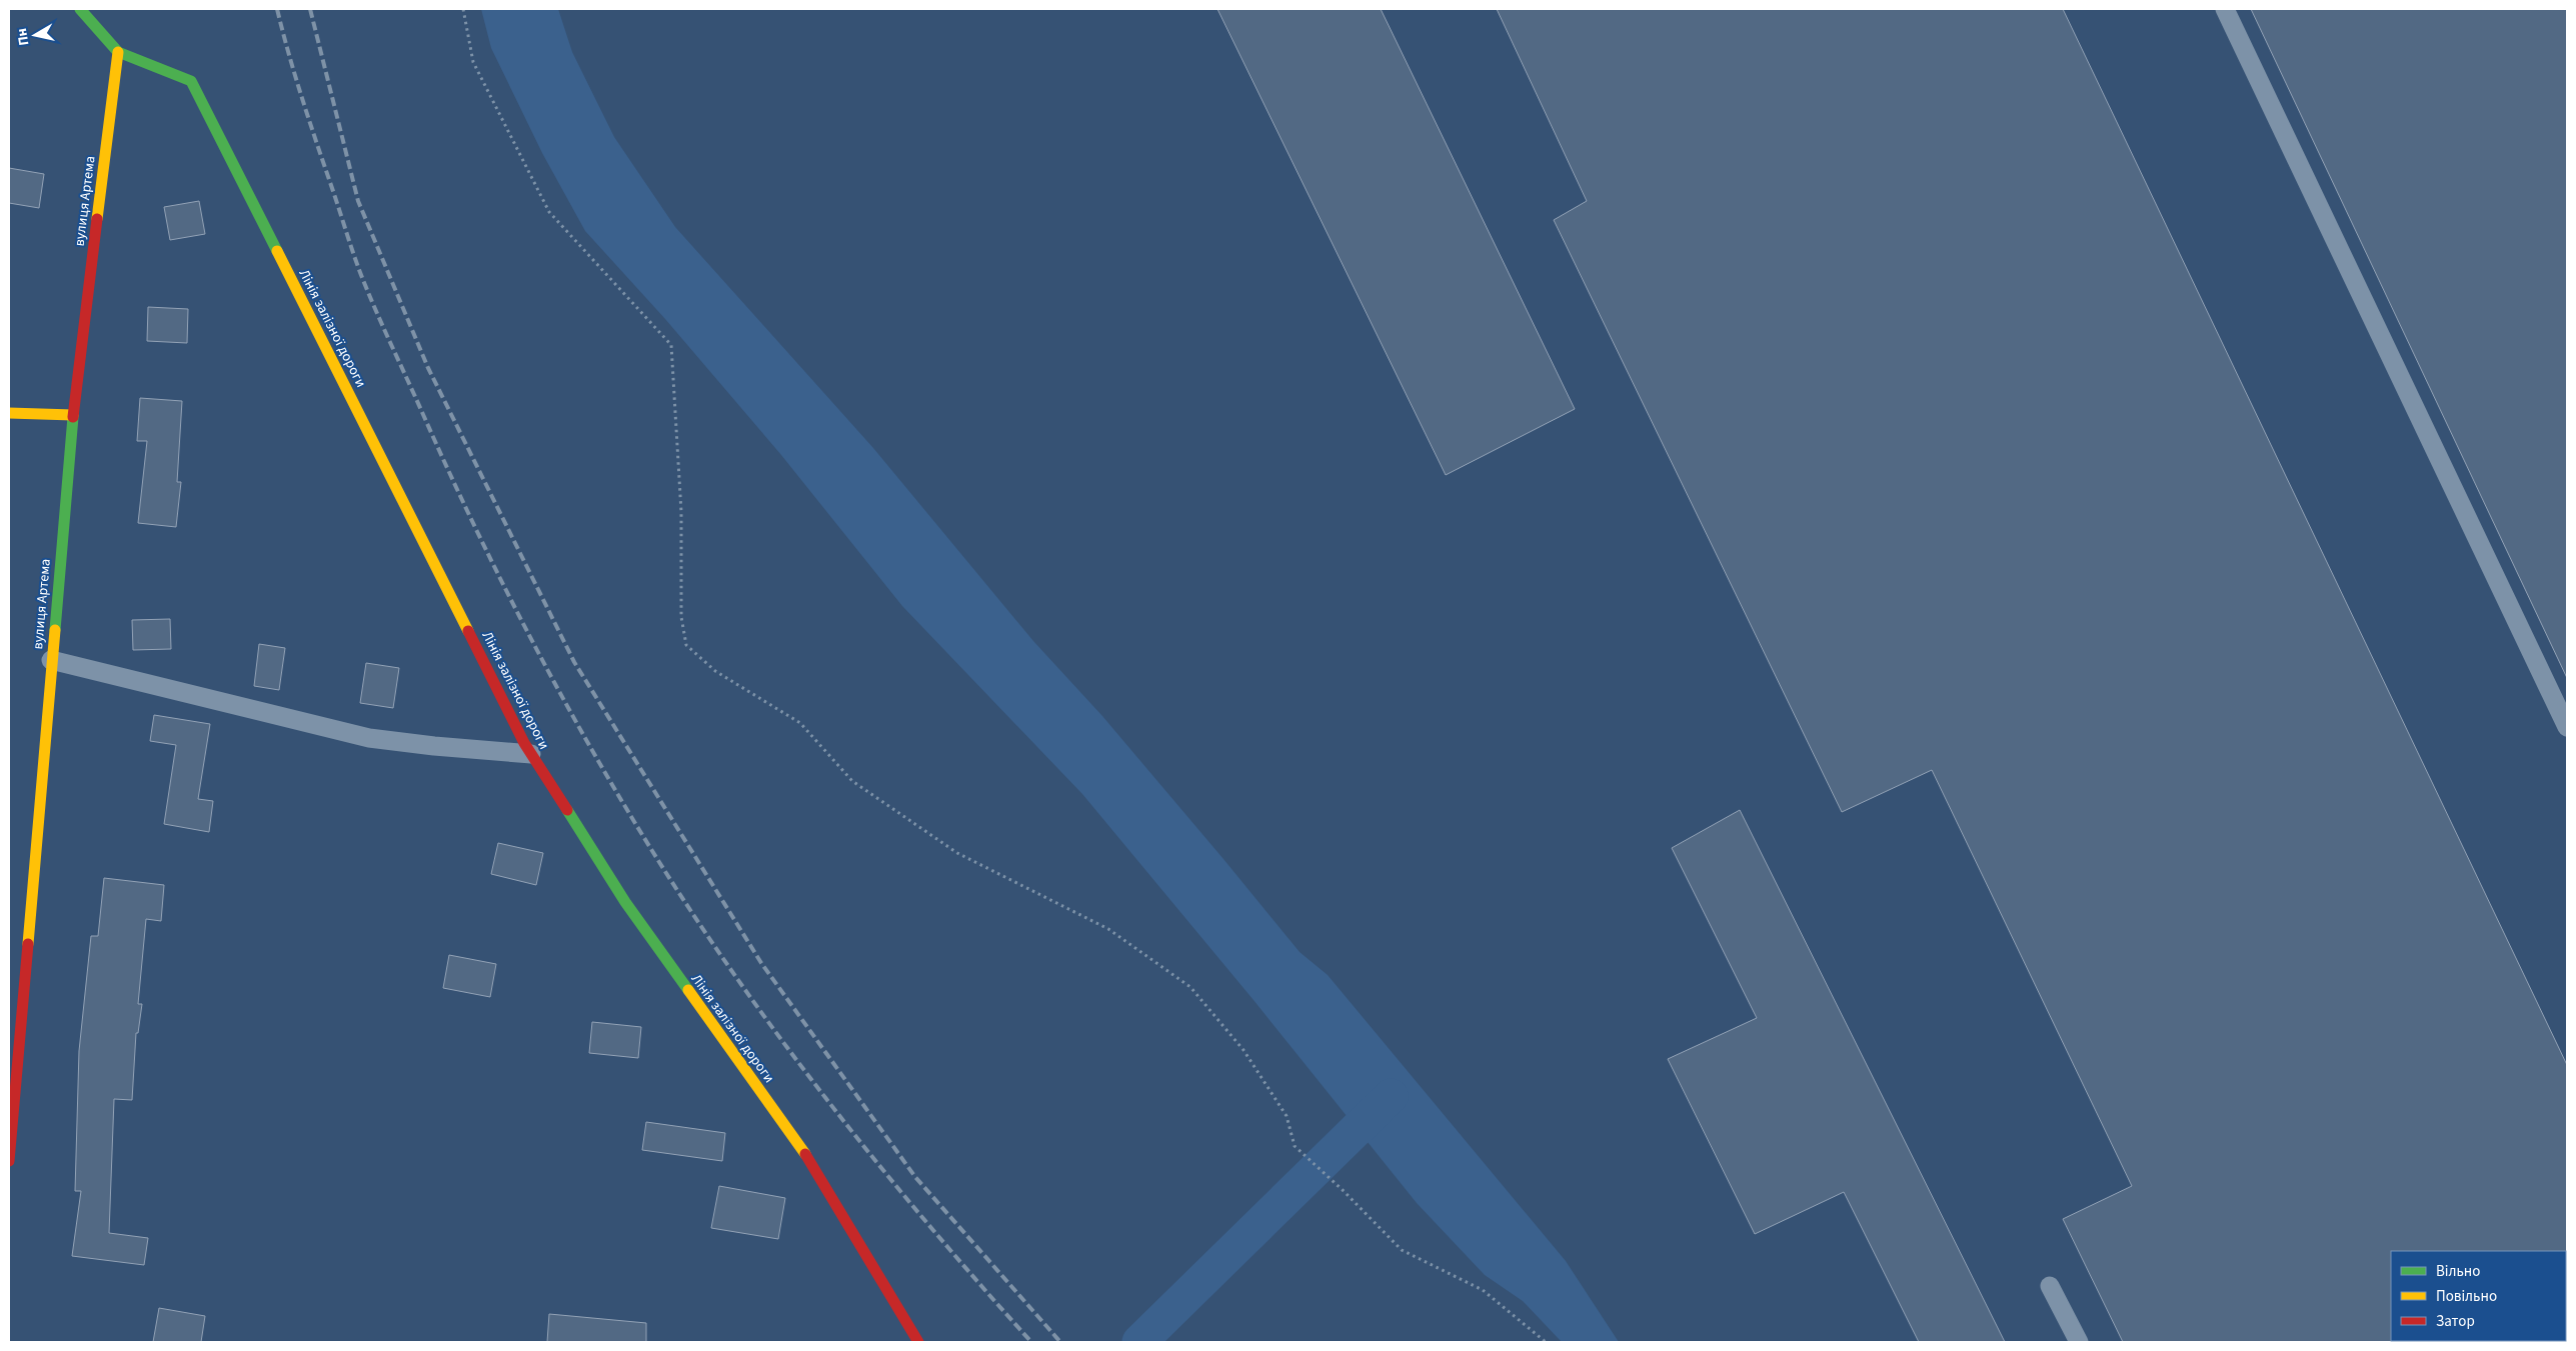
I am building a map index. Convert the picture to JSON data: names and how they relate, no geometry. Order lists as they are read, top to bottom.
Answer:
{
  "streets": {
    "street": ["вулиця Артема", "Лінія залізної дороги"]
  },
  "crossings": [
    ["вулиця Артема", "Лінія залізної дороги"]
  ],
  "legend": ["Вільно", "Повільно", "Затор"],
  "north": "left"
}
